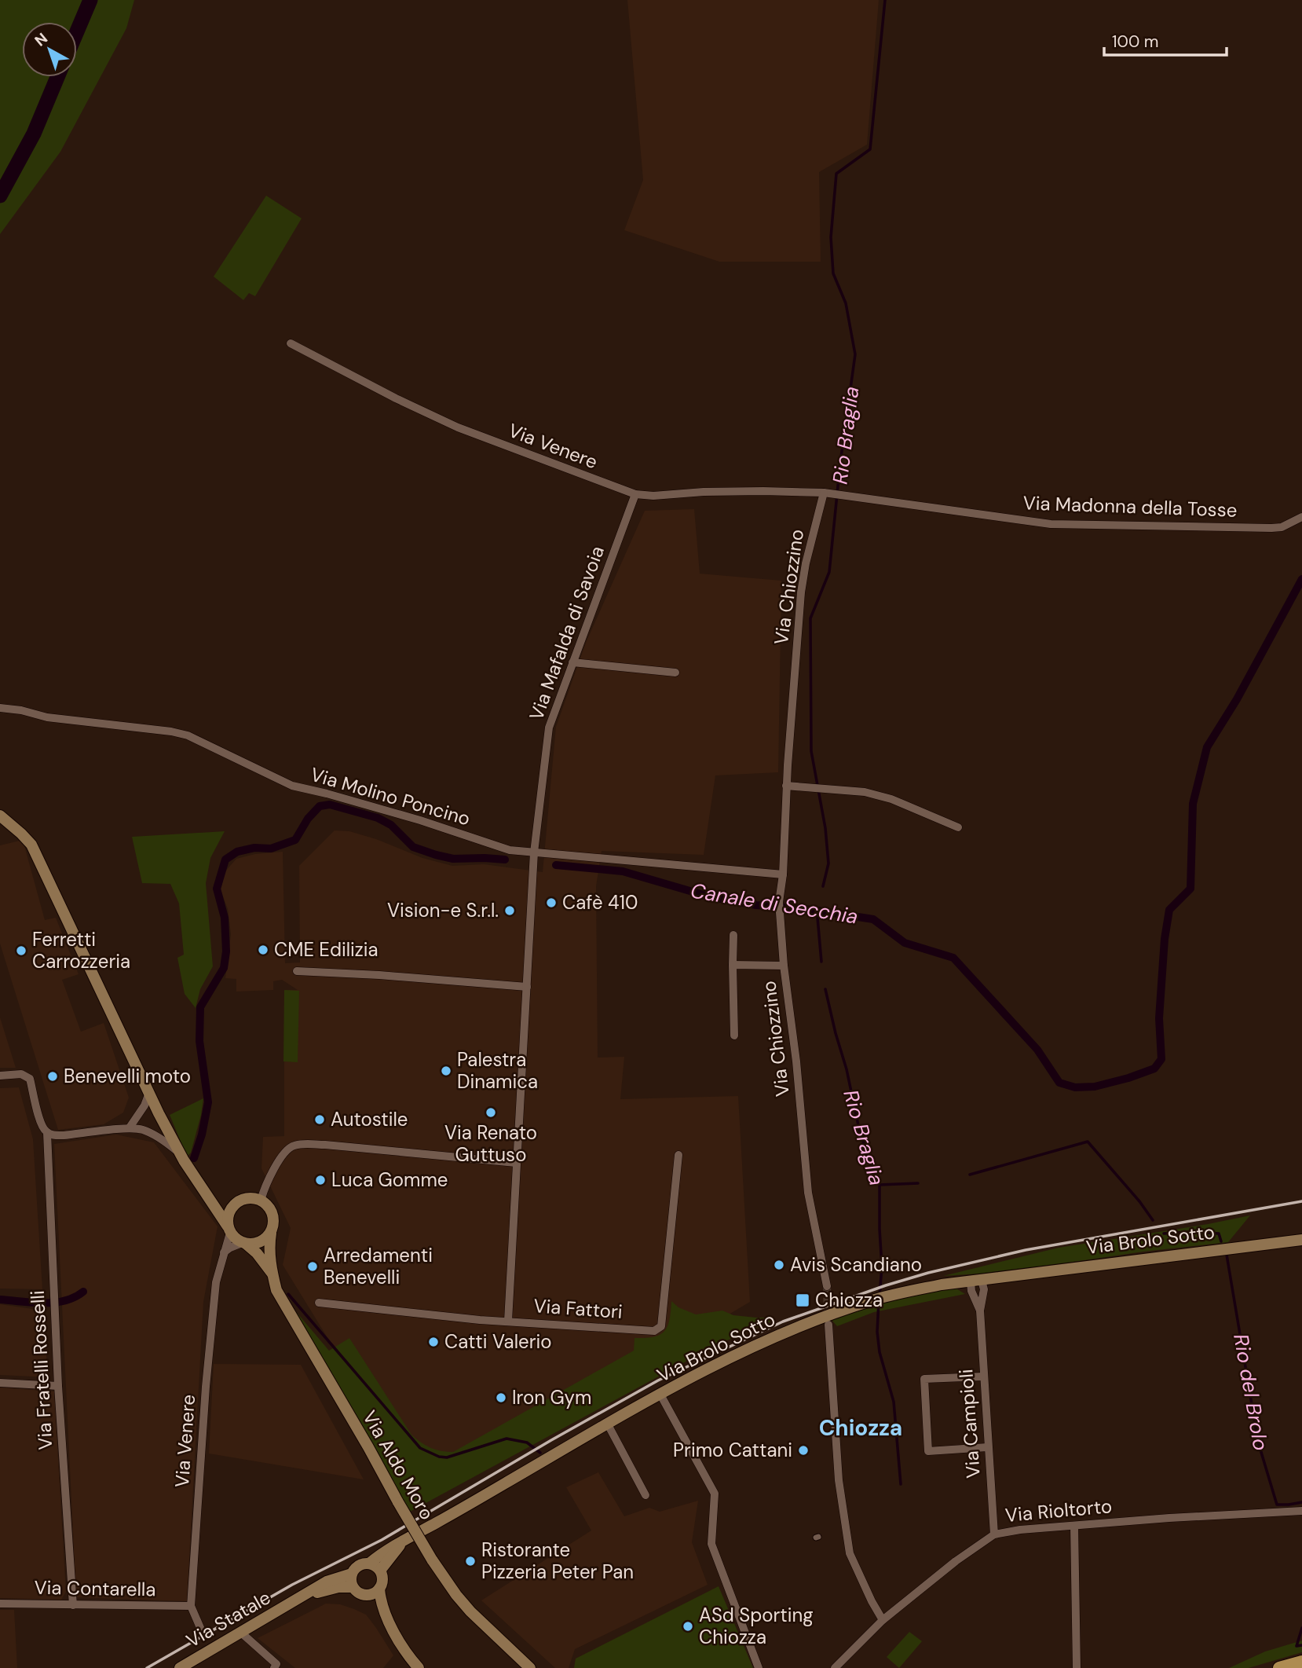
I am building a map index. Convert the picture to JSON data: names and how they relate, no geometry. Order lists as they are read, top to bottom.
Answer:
{
  "streets": {
    "main road": ["Via Brolo Sotto", "Via Aldo Moro", "Via Statale"],
    "street": [
      "Via Venere",
      "Via Madonna della Tosse",
      "Via Chiozzino",
      "Via Mafalda di Savoia",
      "Via Molino Poncino",
      "Via Fattori",
      "Via Fratelli Rosselli",
      "Via Campioli",
      "Via Rioltorto",
      "Via Contarella"
    ]
  },
  "crossings": [
    ["Via Venere", "Via Madonna della Tosse"],
    ["Via Venere", "Via Chiozzino"],
    ["Via Venere", "Via Mafalda di Savoia"],
    ["Via Venere", "Via Aldo Moro"],
    ["Via Venere", "Via Contarella"],
    ["Via Madonna della Tosse", "Via Chiozzino"],
    ["Via Chiozzino", "Via Molino Poncino"],
    ["Via Mafalda di Savoia", "Via Molino Poncino"],
    ["Via Brolo Sotto", "Via Campioli"],
    ["Via Brolo Sotto", "Via Statale"],
    ["Via Fratelli Rosselli", "Via Contarella"],
    ["Via Campioli", "Via Rioltorto"]
  ],
  "districts": ["Chiozza"],
  "water": ["Rio Braglia", "Canale di Secchia", "Rio del Brolo"],
  "places": {
    "other": [
      "Cafè 410",
      "Vision-e S.r.l.",
      "CME Edilizia",
      "Ferretti Carrozzeria",
      "Palestra Dinamica",
      "Benevelli moto",
      "Via Renato Guttuso",
      "Autostile",
      "Luca Gomme",
      "Avis Scandiano",
      "Arredamenti Benevelli",
      "Catti Valerio",
      "Iron Gym",
      "Primo Cattani",
      "Ristorante Pizzeria Peter Pan",
      "ASd Sporting Chiozza"
    ],
    "transit": ["Chiozza"]
  },
  "scale_bar": "100 m",
  "north": "top left"
}
